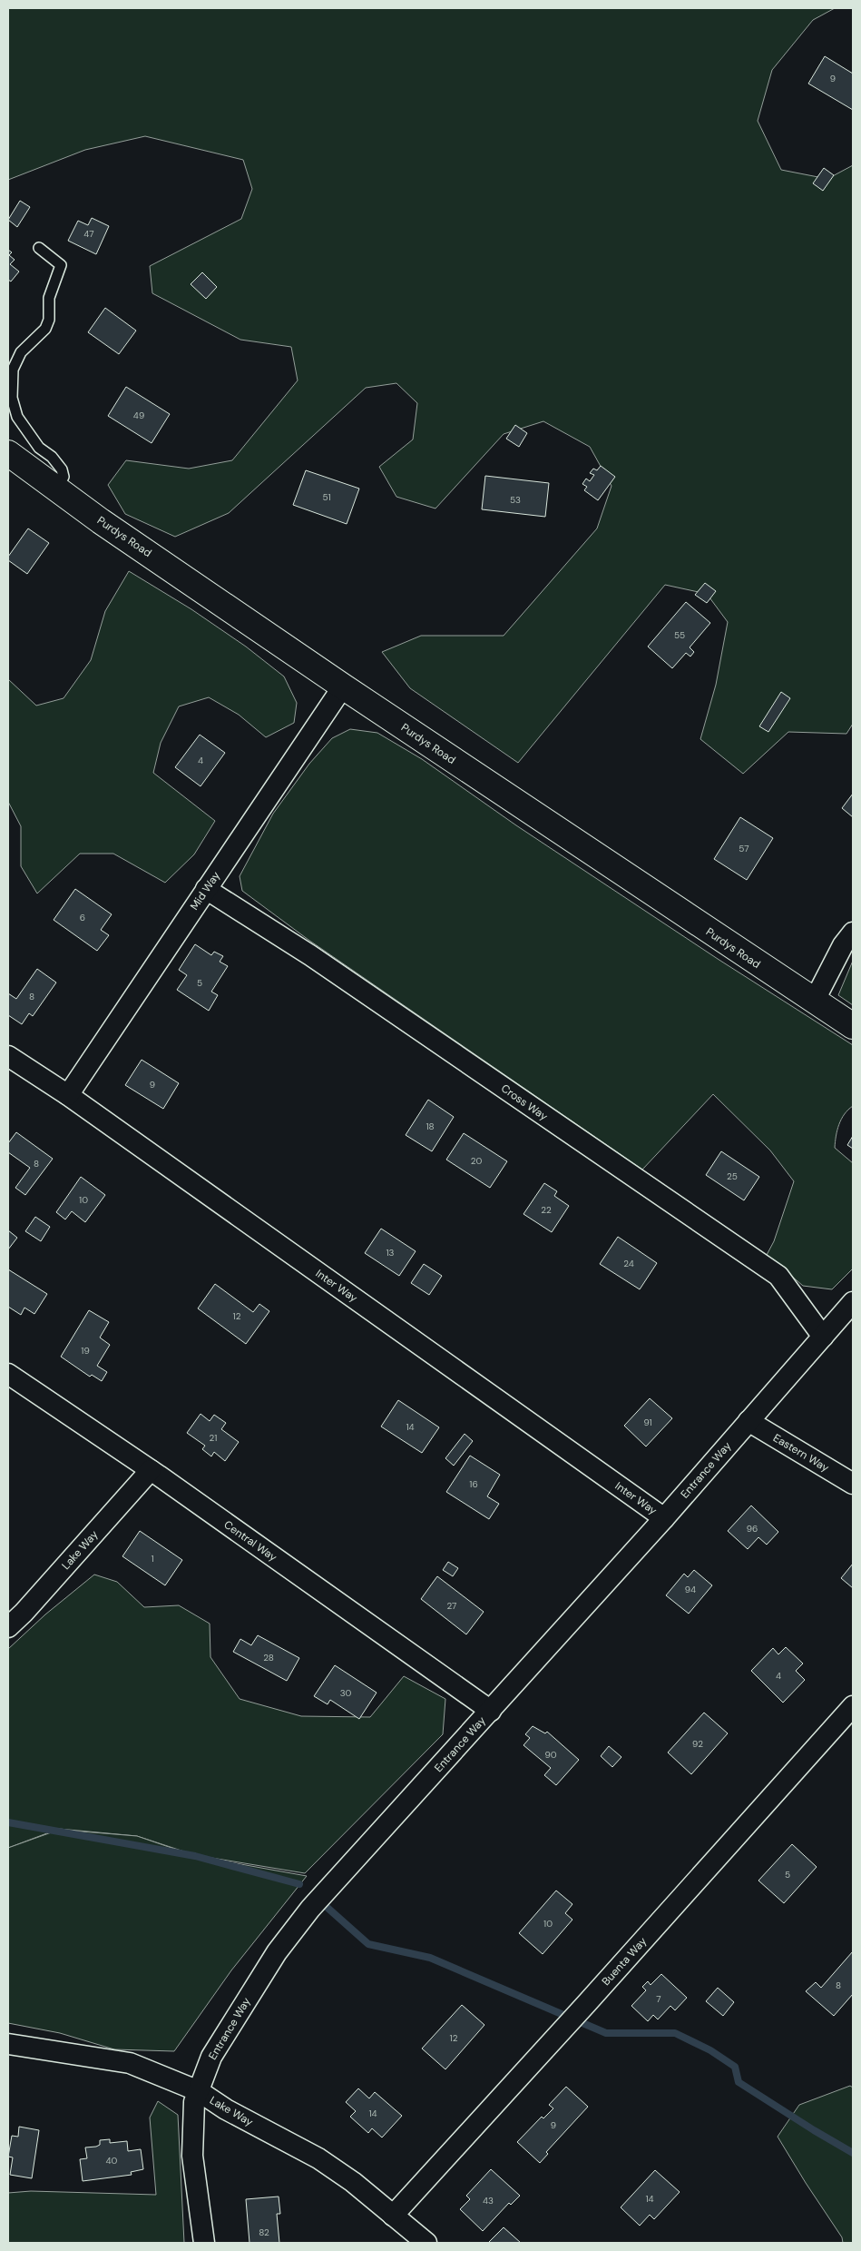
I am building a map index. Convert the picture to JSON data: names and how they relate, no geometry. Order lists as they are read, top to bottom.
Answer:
{
  "streets": {
    "main road": ["Purdys Road"],
    "street": [
      "Mid Way",
      "Cross Way",
      "Inter Way",
      "Eastern Way",
      "Entrance Way",
      "Central Way",
      "Lake Way",
      "Buenta Way"
    ]
  },
  "crossings": [
    ["Purdys Road", "Mid Way"],
    ["Mid Way", "Cross Way"],
    ["Mid Way", "Inter Way"],
    ["Cross Way", "Entrance Way"],
    ["Inter Way", "Entrance Way"],
    ["Eastern Way", "Entrance Way"],
    ["Entrance Way", "Central Way"],
    ["Entrance Way", "Lake Way"],
    ["Central Way", "Lake Way"],
    ["Lake Way", "Buenta Way"]
  ],
  "house_numbers": [
    "9",
    "47",
    "49",
    "51",
    "53",
    "55",
    "4",
    "57",
    "6",
    "5",
    "8",
    "9",
    "18",
    "20",
    "8",
    "25",
    "10",
    "22",
    "13",
    "24",
    "12",
    "19",
    "91",
    "14",
    "21",
    "16",
    "96",
    "1",
    "94",
    "27",
    "28",
    "4",
    "30",
    "92",
    "90",
    "5",
    "10",
    "8",
    "7",
    "12",
    "14",
    "9",
    "40",
    "14",
    "43",
    "82"
  ]
}
